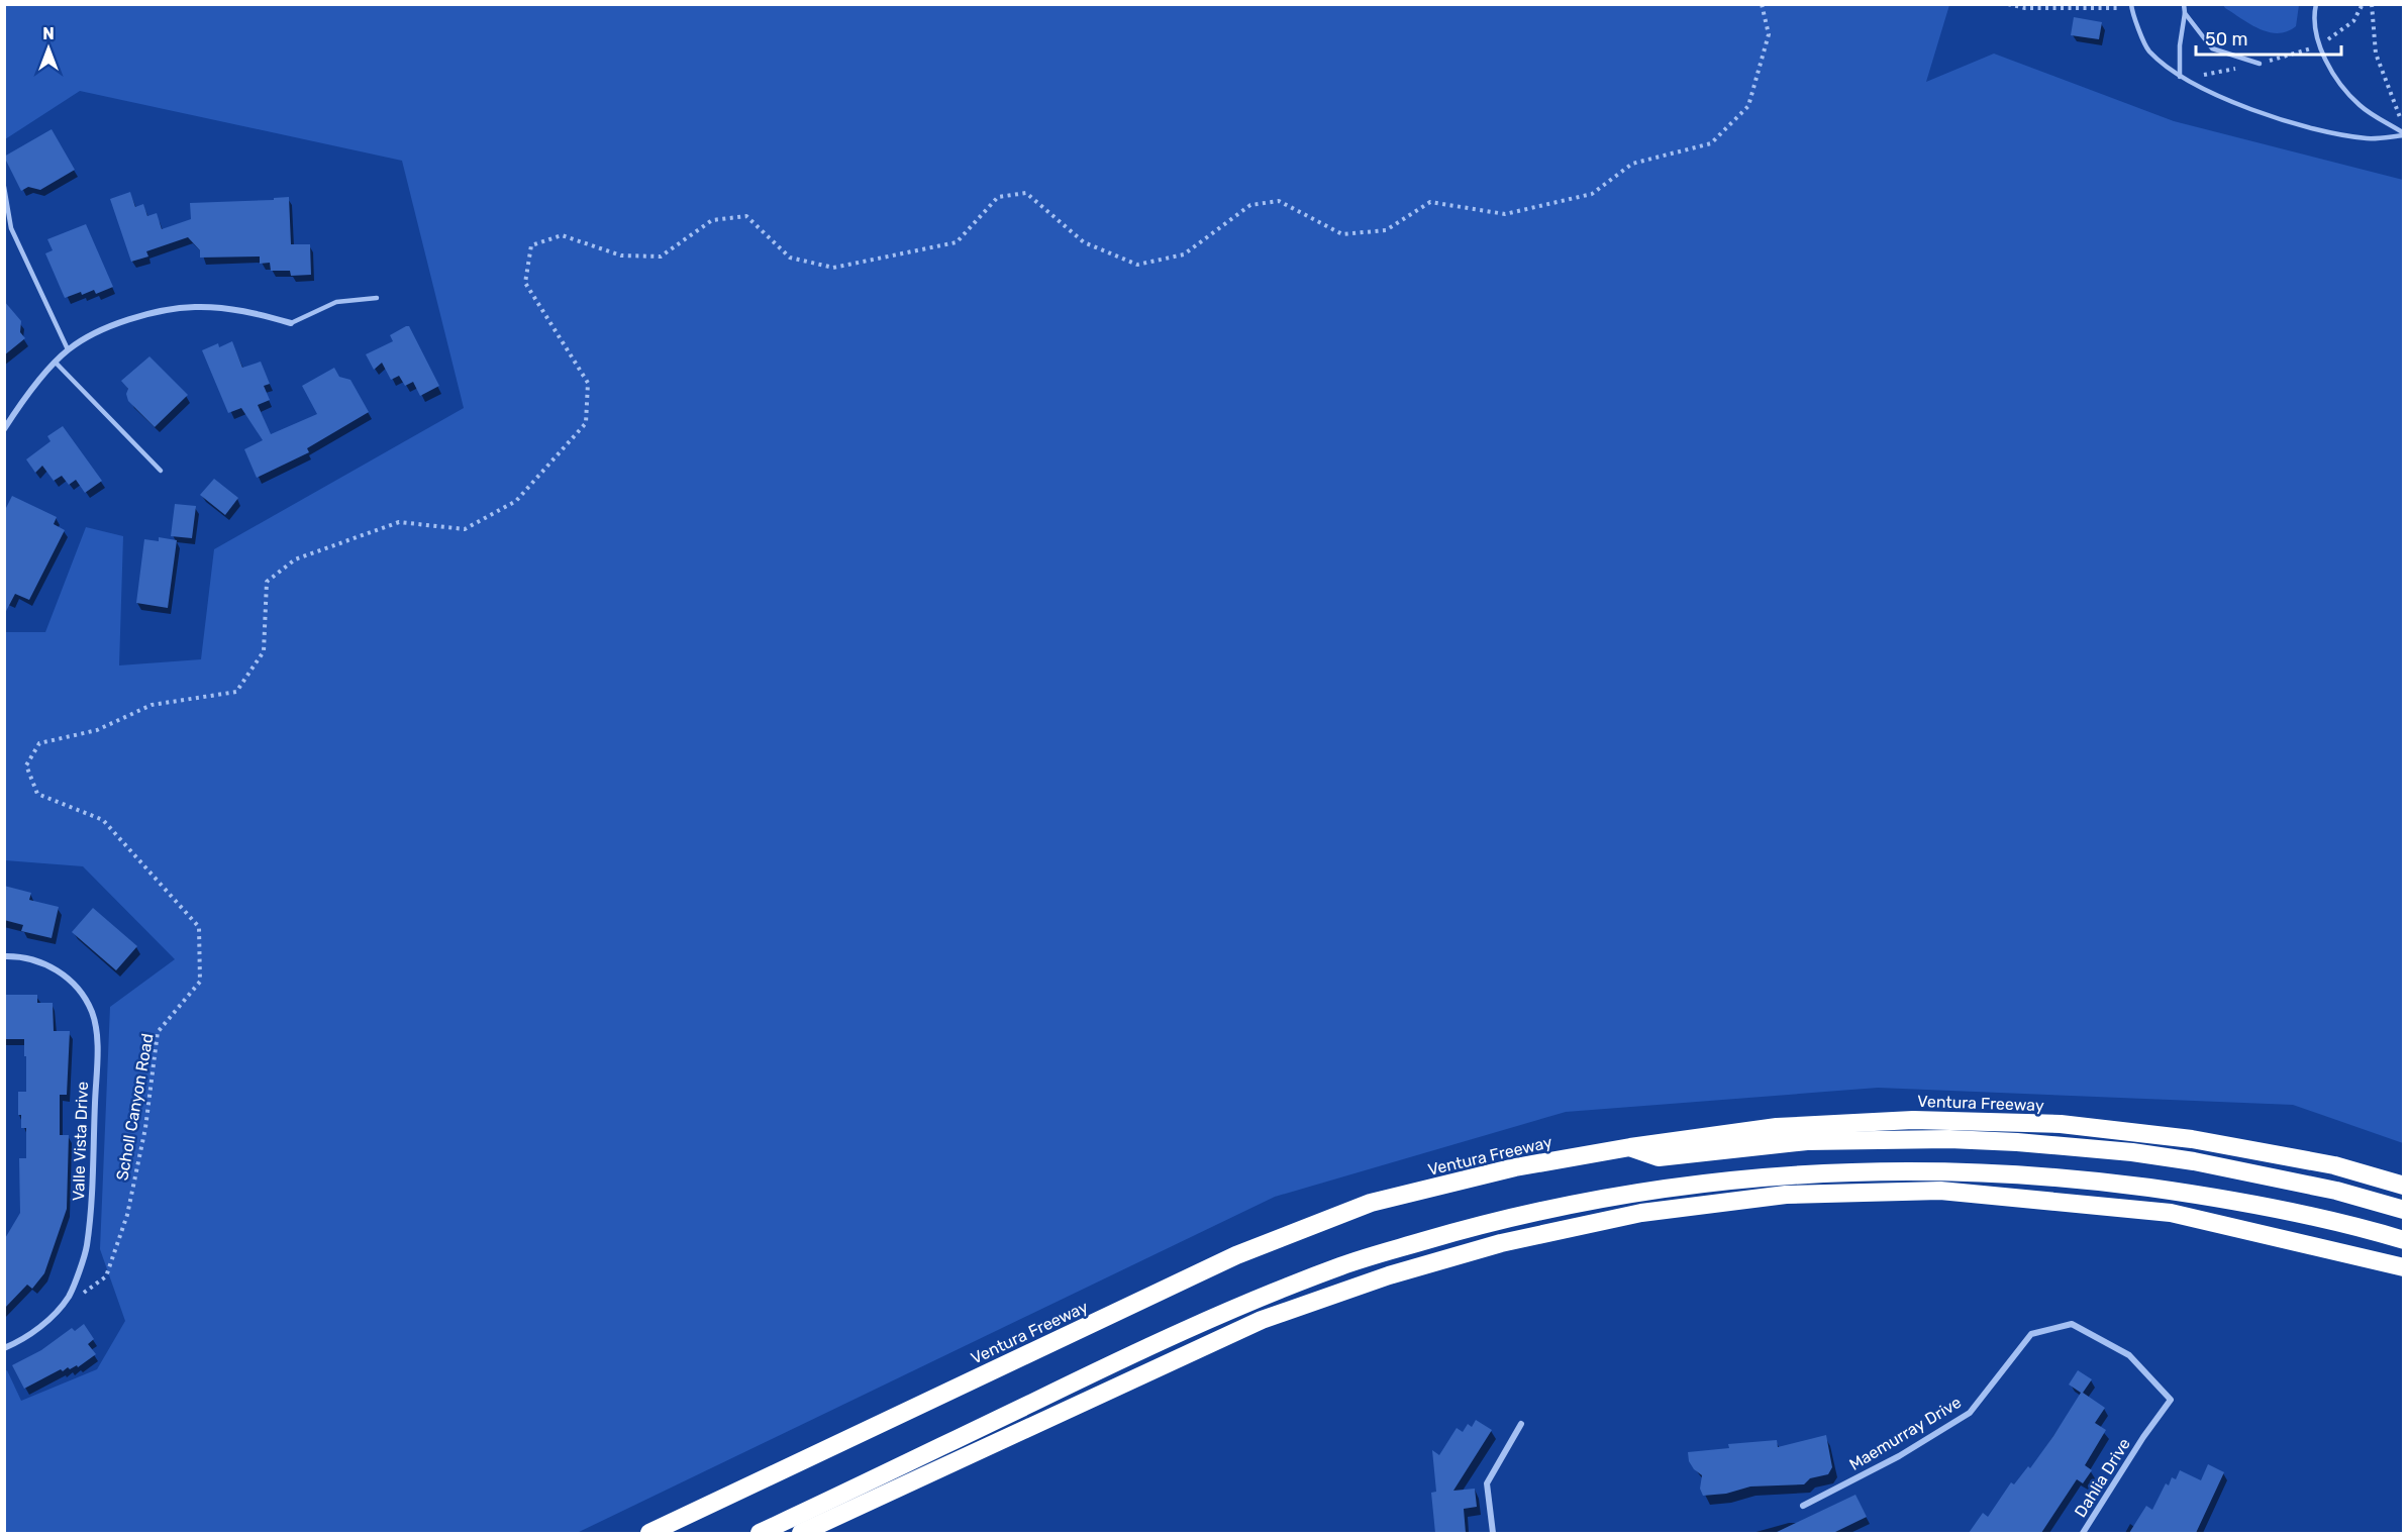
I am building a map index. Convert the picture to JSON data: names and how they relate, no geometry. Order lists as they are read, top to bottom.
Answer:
{
  "streets": {
    "highway": ["Ventura Freeway"],
    "street": ["Valle Vista Drive", "Maemurray Drive", "Dahlia Drive"],
    "path": ["Scholl Canyon Road"]
  },
  "crossings": [
    ["Scholl Canyon Road", "Valle Vista Drive"],
    ["Maemurray Drive", "Dahlia Drive"]
  ],
  "scale_bar": "50 m",
  "north": "top"
}
